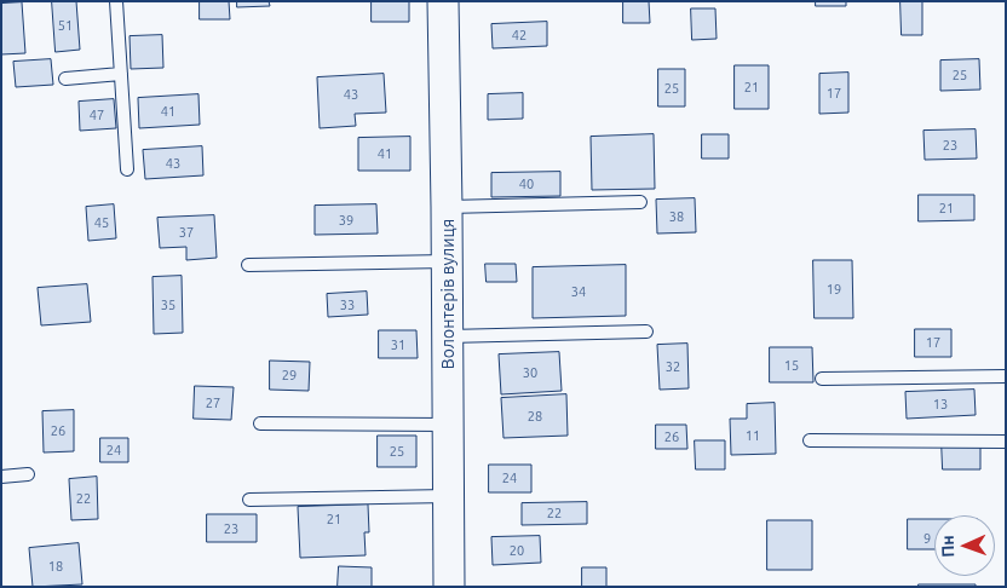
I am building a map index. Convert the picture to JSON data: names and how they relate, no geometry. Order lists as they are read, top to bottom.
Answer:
{
  "streets": {
    "street": ["Волонтерів вулиця"]
  },
  "house_numbers": [
    "51",
    "42",
    "25",
    "21",
    "25",
    "17",
    "43",
    "41",
    "47",
    "23",
    "41",
    "43",
    "40",
    "21",
    "38",
    "39",
    "45",
    "37",
    "19",
    "34",
    "35",
    "33",
    "17",
    "31",
    "15",
    "32",
    "30",
    "29",
    "27",
    "13",
    "28",
    "26",
    "11",
    "26",
    "24",
    "25",
    "24",
    "22",
    "22",
    "21",
    "23",
    "9",
    "20",
    "18"
  ],
  "north": "left"
}
